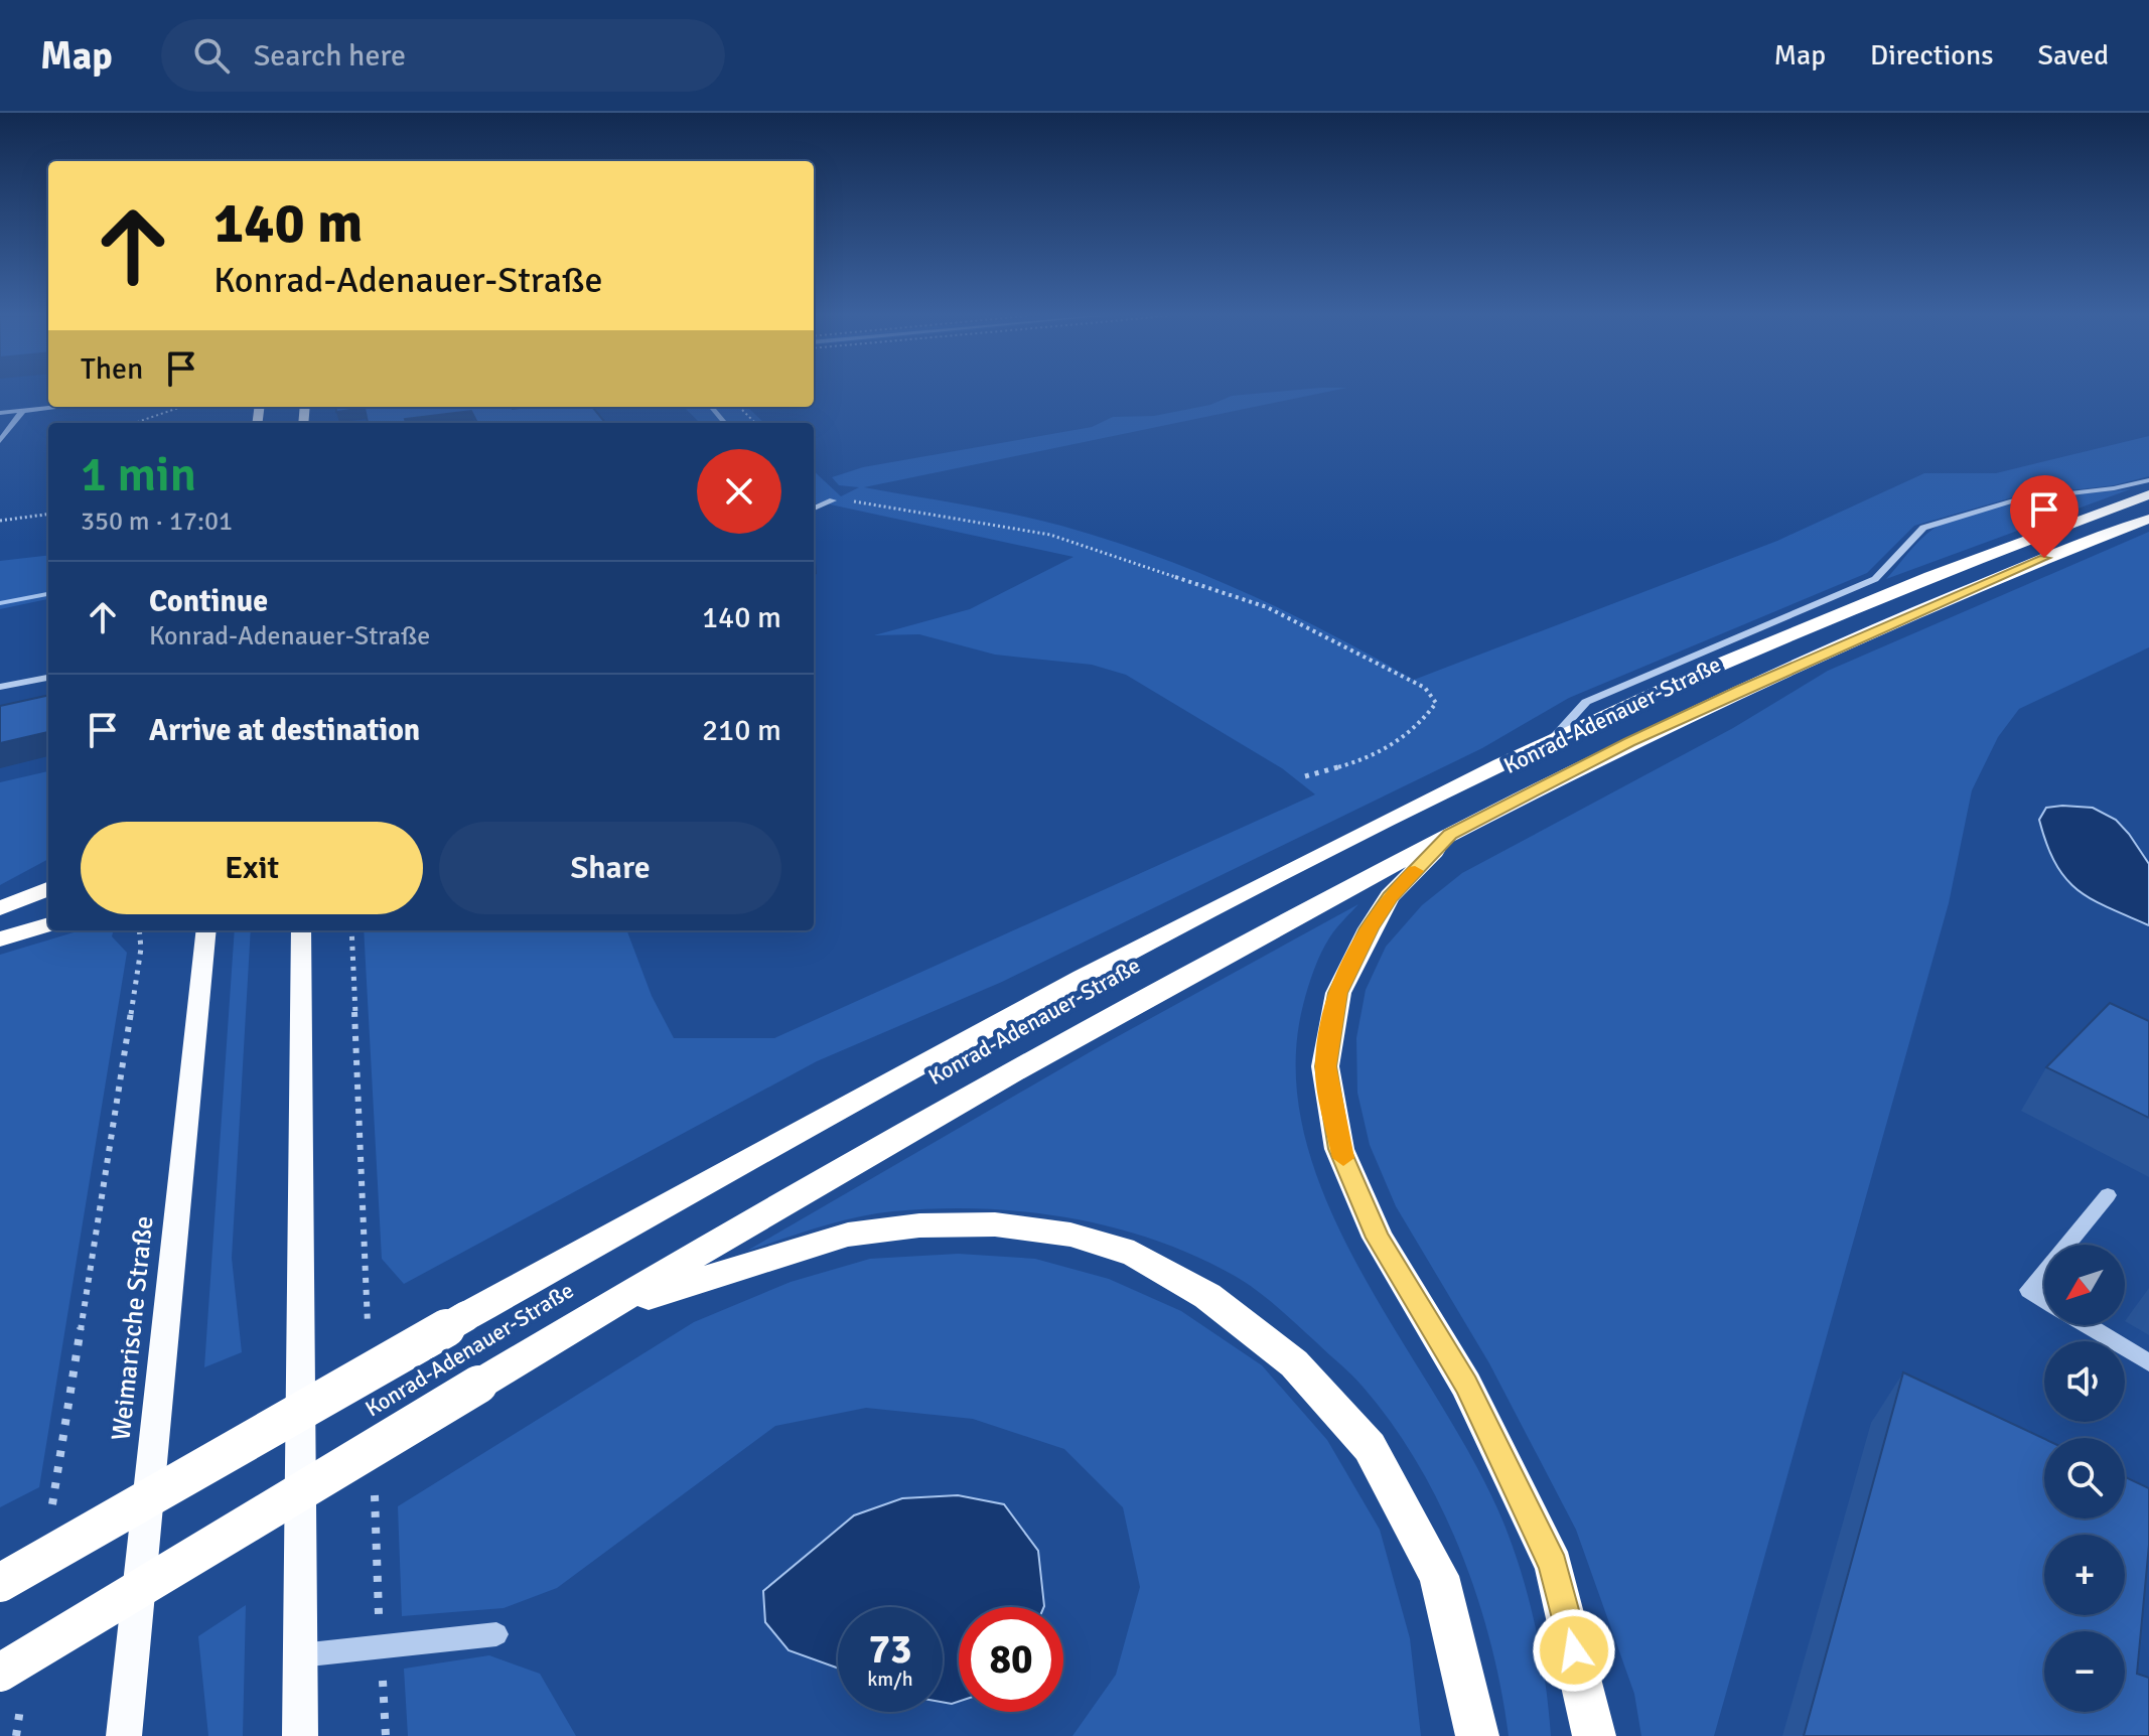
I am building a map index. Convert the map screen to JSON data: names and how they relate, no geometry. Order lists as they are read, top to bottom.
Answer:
{
  "streets": {
    "highway": ["Konrad-Adenauer-Straße"],
    "main road": ["Weimarische Straße"]
  },
  "north": "bottom left",
  "page": {
    "header": "Map",
    "search": "Search here",
    "nav": ["Map", "Directions", "Saved"],
    "turn": ["140 m", "Konrad-Adenauer-Straße"],
    "then": "Then",
    "heading": ["1 min", "350 m · 17:01"],
    "list": [
      {
        "name": "Continue",
        "note": "Konrad-Adenauer-Straße",
        "value": "140 m"
      },
      {
        "name": "Arrive at destination",
        "value": "210 m"
      }
    ],
    "buttons": ["Exit", "Share"],
    "map_buttons": ["+", "−"],
    "speed": "73 km/h",
    "limit": "80"
  }
}
